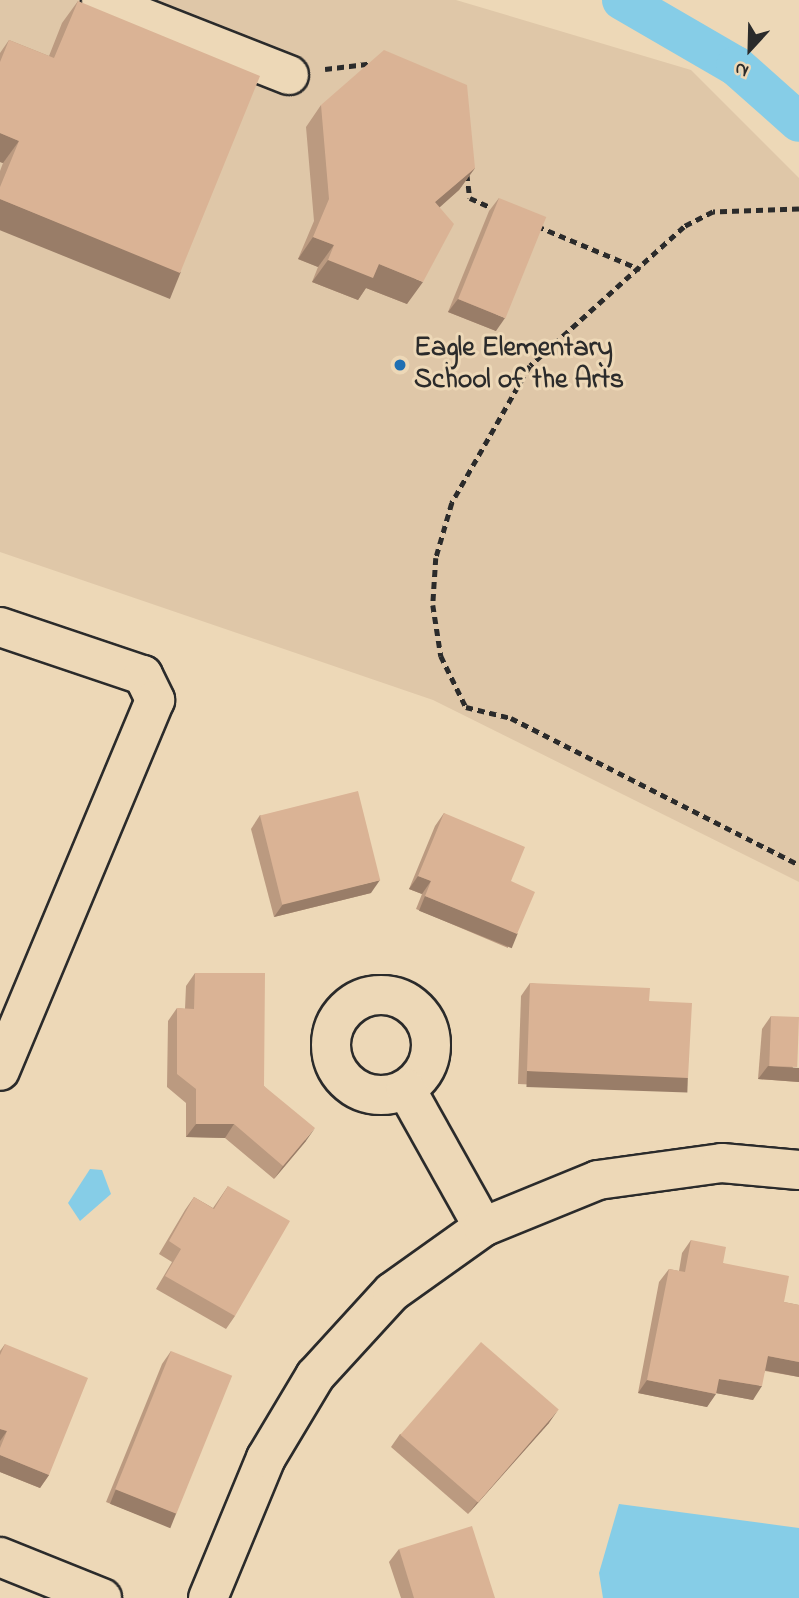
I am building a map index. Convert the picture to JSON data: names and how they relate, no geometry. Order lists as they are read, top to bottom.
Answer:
{
  "places": ["Eagle Elementary School of the Arts"],
  "north": "bottom"
}
